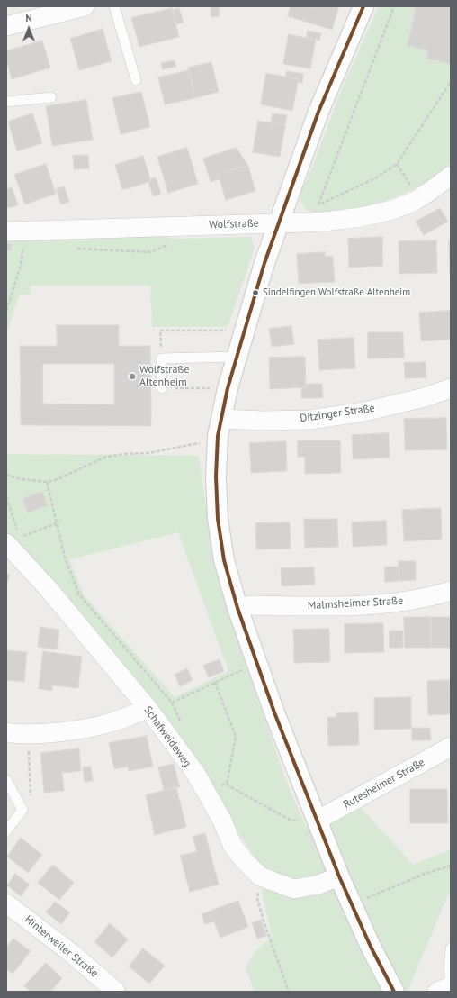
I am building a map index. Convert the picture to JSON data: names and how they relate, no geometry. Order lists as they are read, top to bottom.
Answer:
{
  "streets": {
    "street": [
      "Wolfstraße",
      "Ditzinger Straße",
      "Malmsheimer Straße",
      "Schafweideweg",
      "Rutesheimer Straße",
      "Hinterweiler Straße"
    ]
  },
  "places": ["Sindelfingen Wolfstraße Altenheim", "Wolfstraße Altenheim"],
  "north": "top"
}
